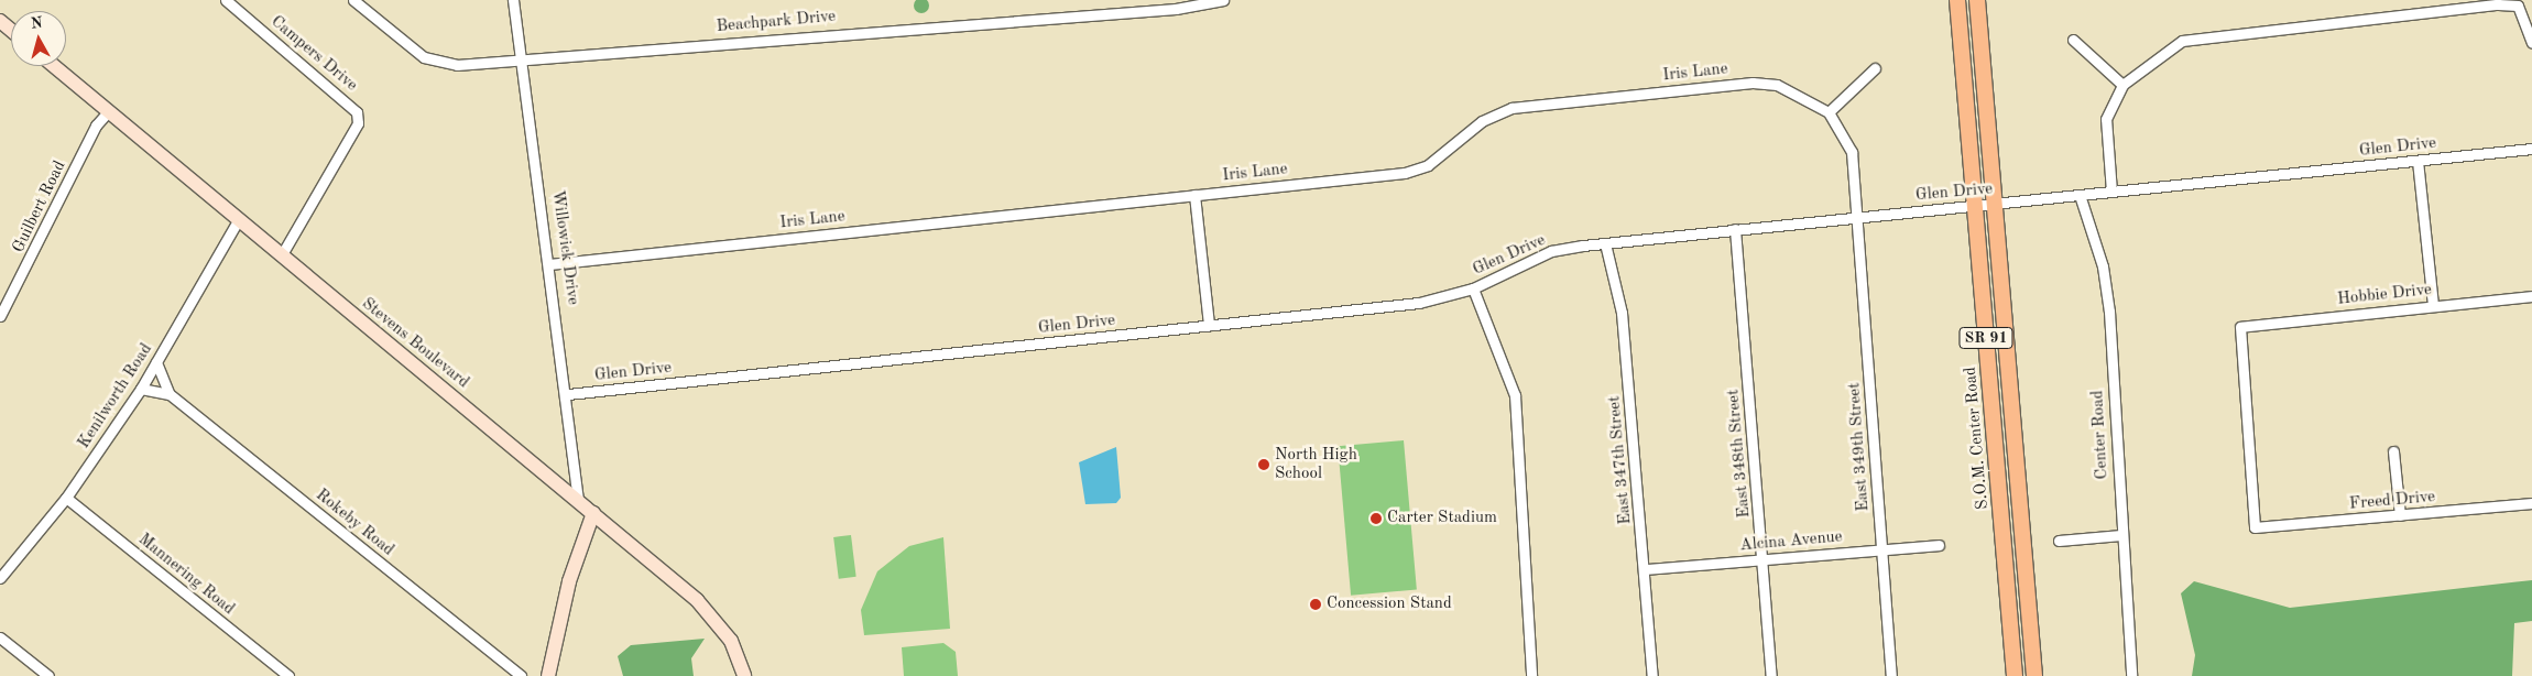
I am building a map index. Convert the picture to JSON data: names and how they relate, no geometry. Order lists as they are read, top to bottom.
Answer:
{
  "streets": {
    "main road": ["SR 91", "S.O.M. Center Road"],
    "street": [
      "Beachpark Drive",
      "Campers Drive",
      "Iris Lane",
      "Glen Drive",
      "Guilbert Road",
      "Willowick Drive",
      "Hobbie Drive",
      "Stevens Boulevard",
      "Kenilworth Road",
      "Center Road",
      "East 349th Street",
      "East 348th Street",
      "East 347th Street",
      "Freed Drive",
      "Rokeby Road",
      "Alcina Avenue",
      "Mannering Road"
    ]
  },
  "crossings": [
    ["Beachpark Drive", "Willowick Drive"],
    ["Campers Drive", "Stevens Boulevard"],
    ["Iris Lane", "Glen Drive"],
    ["Iris Lane", "Willowick Drive"],
    ["Iris Lane", "East 349th Street"],
    ["Glen Drive", "Willowick Drive"],
    ["Glen Drive", "SR 91"],
    ["Glen Drive", "Center Road"],
    ["Glen Drive", "S.O.M. Center Road"],
    ["Glen Drive", "East 349th Street"],
    ["Glen Drive", "East 348th Street"],
    ["Glen Drive", "East 347th Street"],
    ["Guilbert Road", "Stevens Boulevard"],
    ["Willowick Drive", "Stevens Boulevard"],
    ["Hobbie Drive", "Freed Drive"],
    ["Stevens Boulevard", "Kenilworth Road"],
    ["Kenilworth Road", "Rokeby Road"],
    ["Kenilworth Road", "Mannering Road"],
    ["East 349th Street", "Alcina Avenue"],
    ["East 348th Street", "Alcina Avenue"],
    ["East 347th Street", "Alcina Avenue"]
  ],
  "places": ["North High School", "Carter Stadium", "Concession Stand"],
  "north": "top"
}
